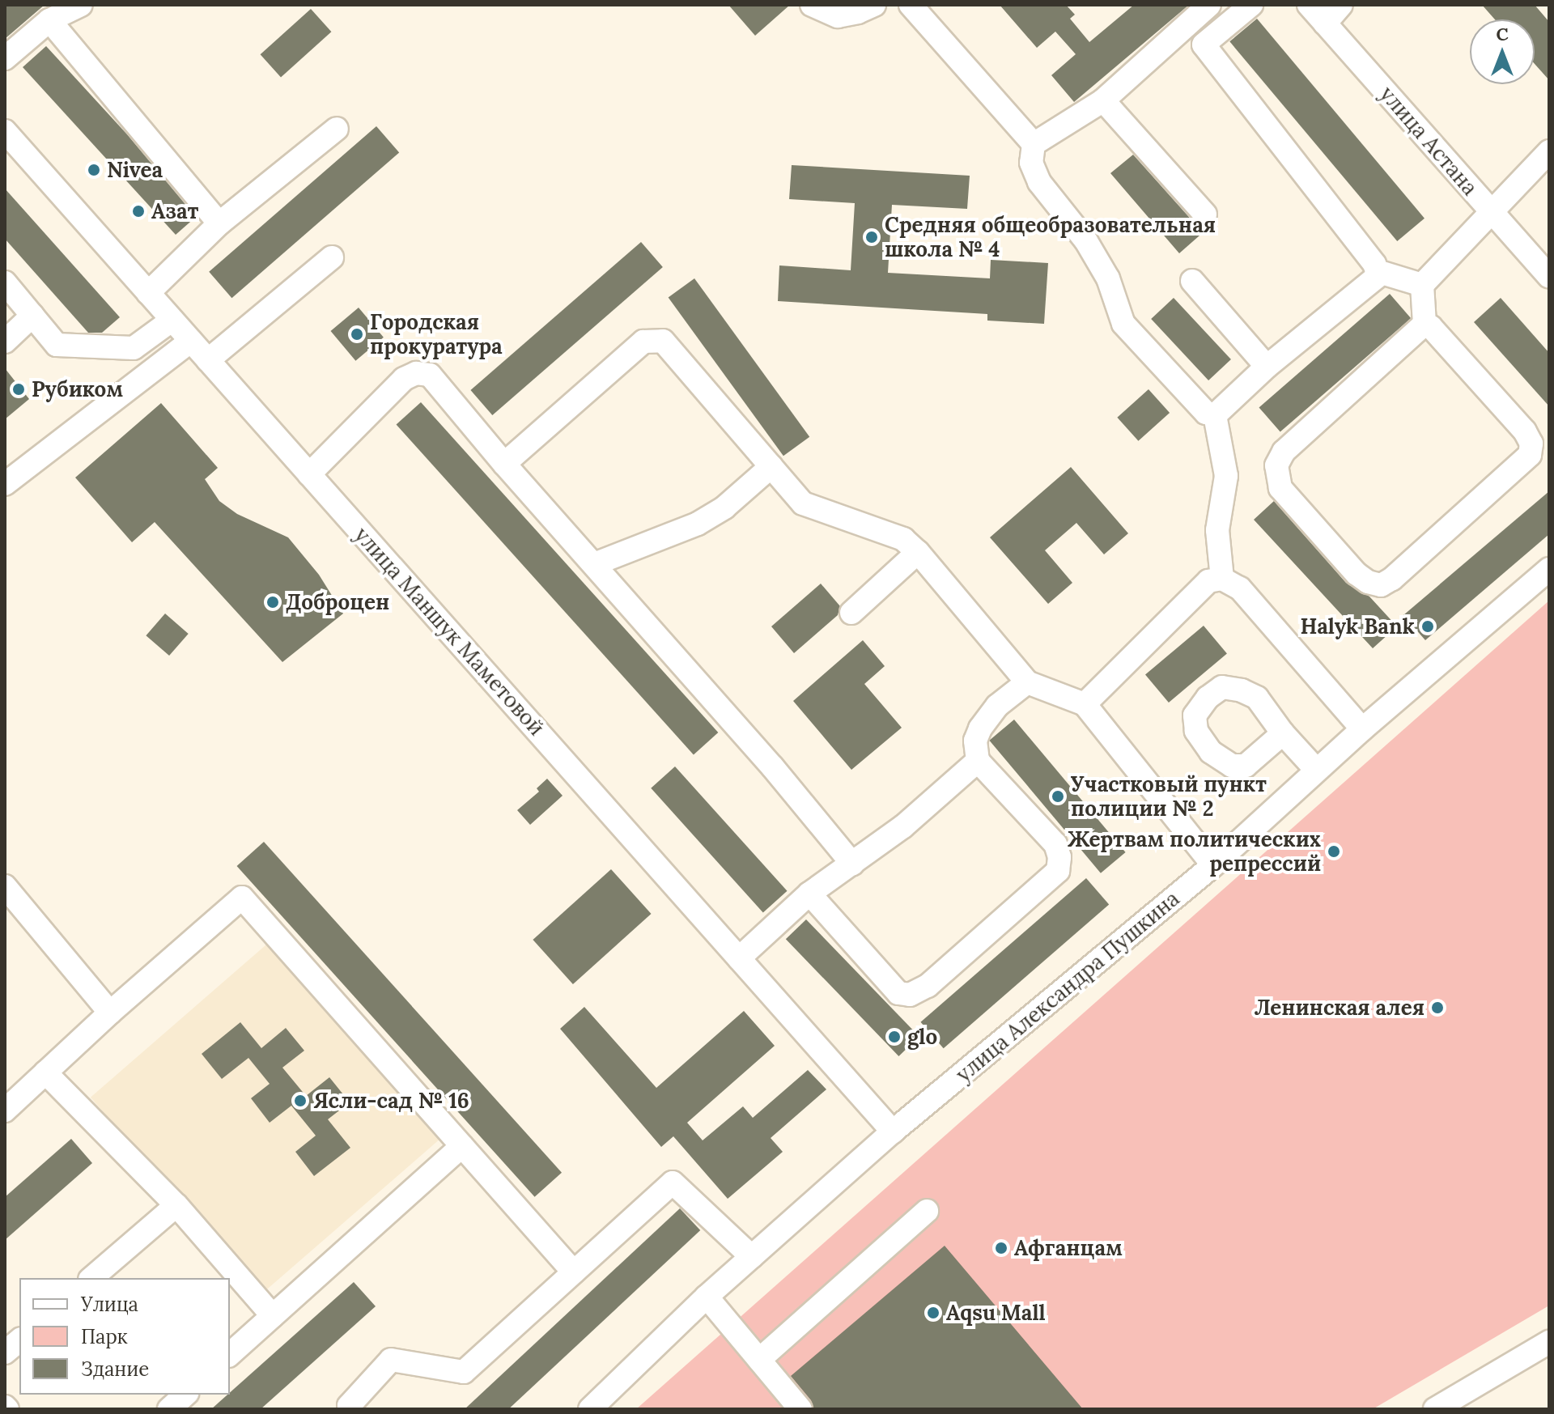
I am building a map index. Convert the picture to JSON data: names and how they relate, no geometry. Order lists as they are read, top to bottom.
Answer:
{
  "streets": {
    "street": ["улица Астана", "улица Маншук Маметовой", "улица Александра Пушкина"]
  },
  "crossings": [
    ["улица Маншук Маметовой", "улица Александра Пушкина"]
  ],
  "places": [
    "Nivea",
    "Азат",
    "Средняя общеобразовательная школа № 4",
    "Городская прокуратура",
    "Рубиком",
    "Доброцен",
    "Halyk Bank",
    "Участковый пункт полиции № 2",
    "Жертвам политических репрессий",
    "Ленинская алея",
    "glo",
    "Ясли-сад № 16",
    "Афганцам",
    "Аqsu Mall"
  ],
  "legend": ["Улица", "Парк", "Здание"],
  "north": "top"
}
